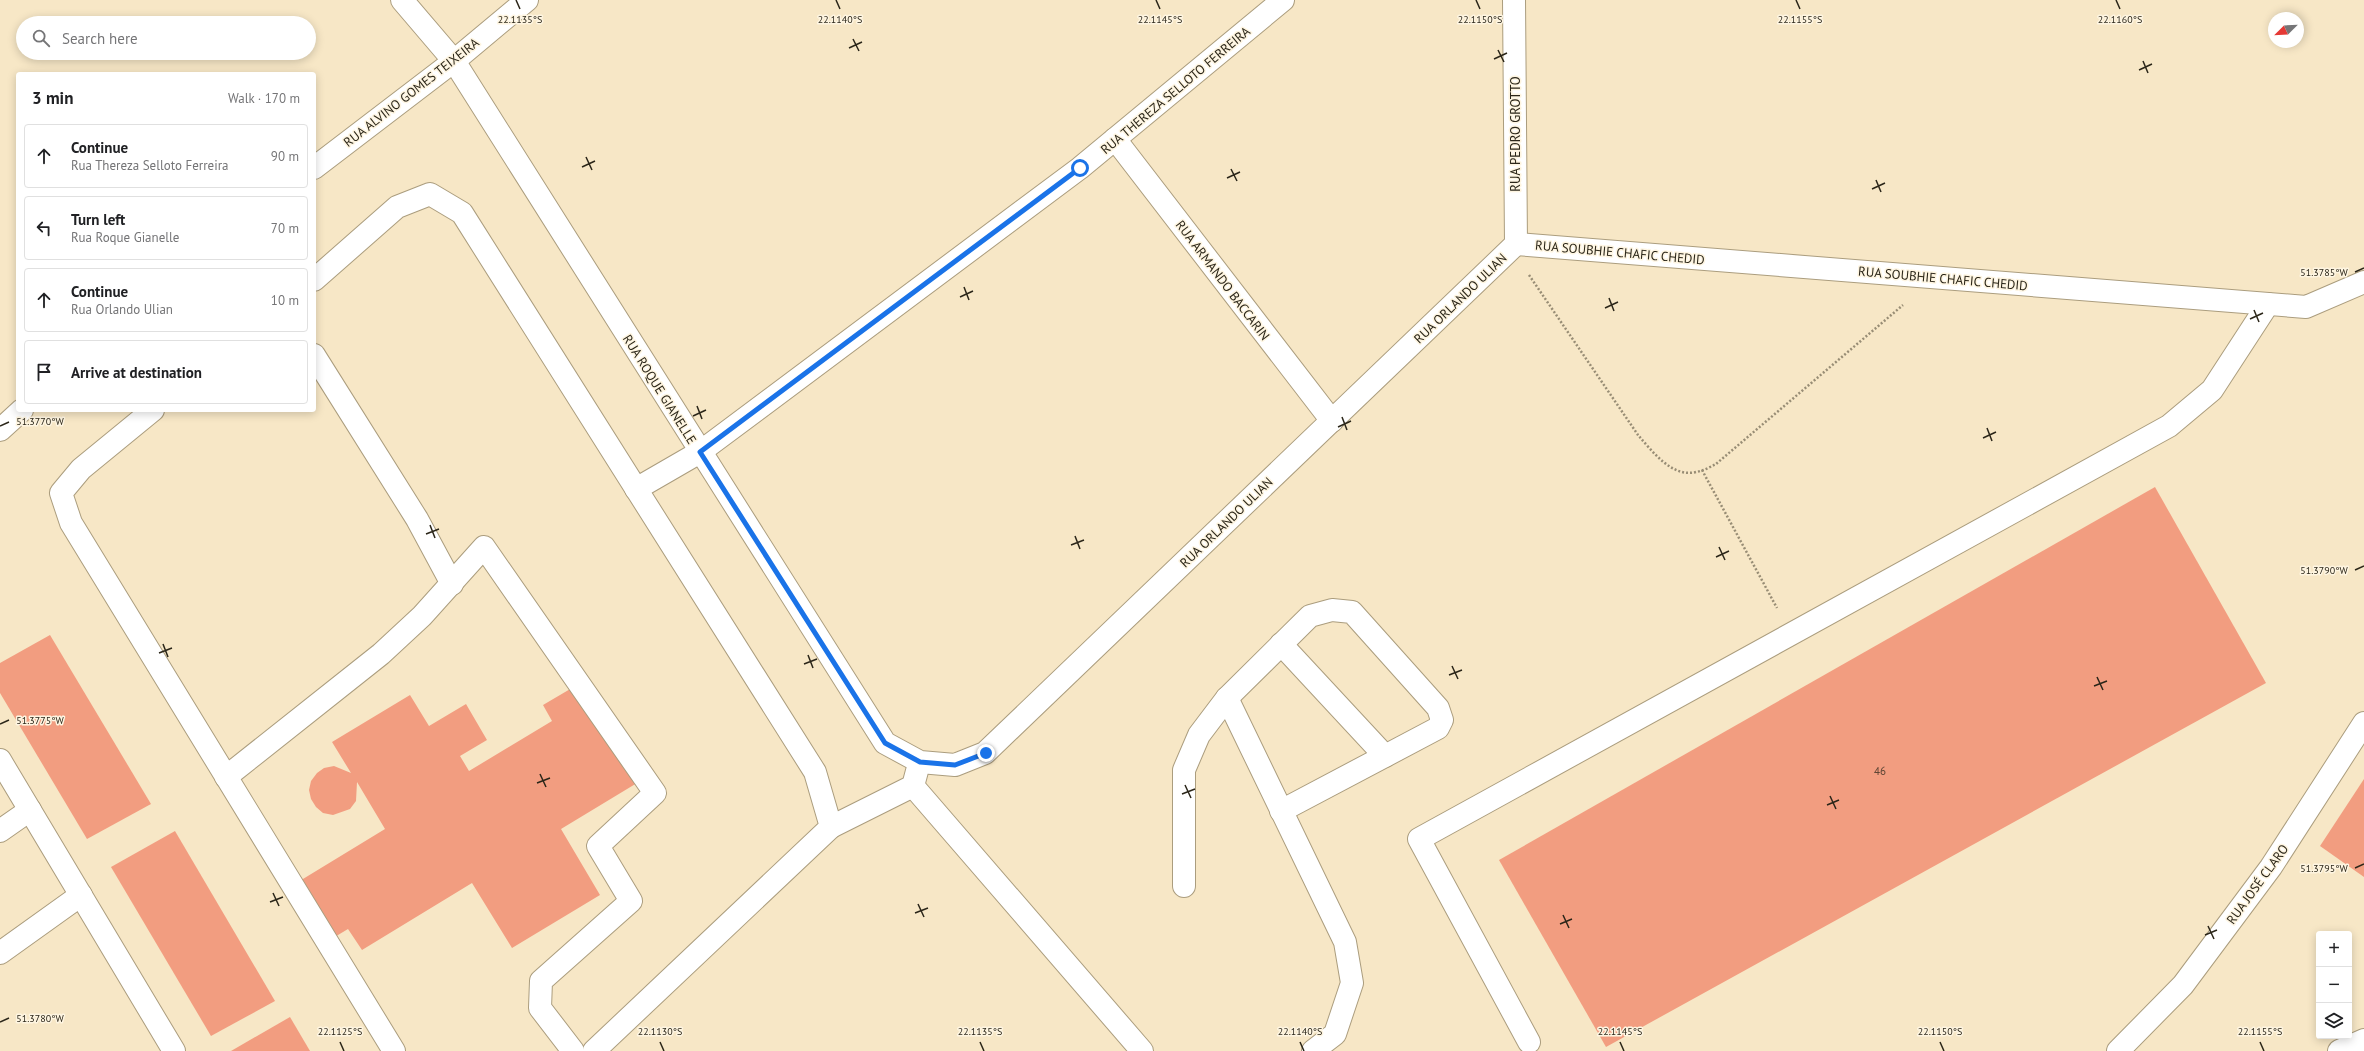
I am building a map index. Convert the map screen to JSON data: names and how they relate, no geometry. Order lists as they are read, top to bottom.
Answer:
{
  "streets": {
    "street": [
      "RUA THEREZA SELLOTO FERREIRA",
      "RUA ALVINO GOMES TEIXEIRA",
      "RUA PEDRO GROTTO",
      "RUA SOUBHIE CHAFIC CHEDID",
      "RUA ARMANDO BACCARIN",
      "RUA ORLANDO ULIAN",
      "RUA ROQUE GIANELLE",
      "RUA JOSÉ CLARO"
    ]
  },
  "crossings": [
    ["RUA THEREZA SELLOTO FERREIRA", "RUA ARMANDO BACCARIN"],
    ["RUA THEREZA SELLOTO FERREIRA", "RUA ROQUE GIANELLE"],
    ["RUA ALVINO GOMES TEIXEIRA", "RUA ROQUE GIANELLE"],
    ["RUA PEDRO GROTTO", "RUA SOUBHIE CHAFIC CHEDID"],
    ["RUA PEDRO GROTTO", "RUA ORLANDO ULIAN"],
    ["RUA SOUBHIE CHAFIC CHEDID", "RUA ORLANDO ULIAN"],
    ["RUA ARMANDO BACCARIN", "RUA ORLANDO ULIAN"],
    ["RUA ORLANDO ULIAN", "RUA ROQUE GIANELLE"]
  ],
  "house_numbers": ["46"],
  "north": "bottom left",
  "page": {
    "search": "Search here",
    "heading": ["3 min", "Walk · 170 m"],
    "list": [
      ["Continue", "Rua Thereza Selloto Ferreira", "90 m"],
      ["Turn left", "Rua Roque Gianelle", "70 m"],
      ["Continue", "Rua Orlando Ulian", "10 m"],
      "Arrive at destination"
    ],
    "map_buttons": ["+", "−"]
  },
  "coordinates": [
    "22.1135°S",
    "22.1140°S",
    "22.1145°S",
    "22.1150°S",
    "22.1155°S",
    "22.1160°S",
    "51.3785°W",
    "51.3770°W",
    "51.3790°W",
    "51.3775°W",
    "51.3795°W",
    "51.3780°W",
    "22.1125°S",
    "22.1130°S"
  ]
}
